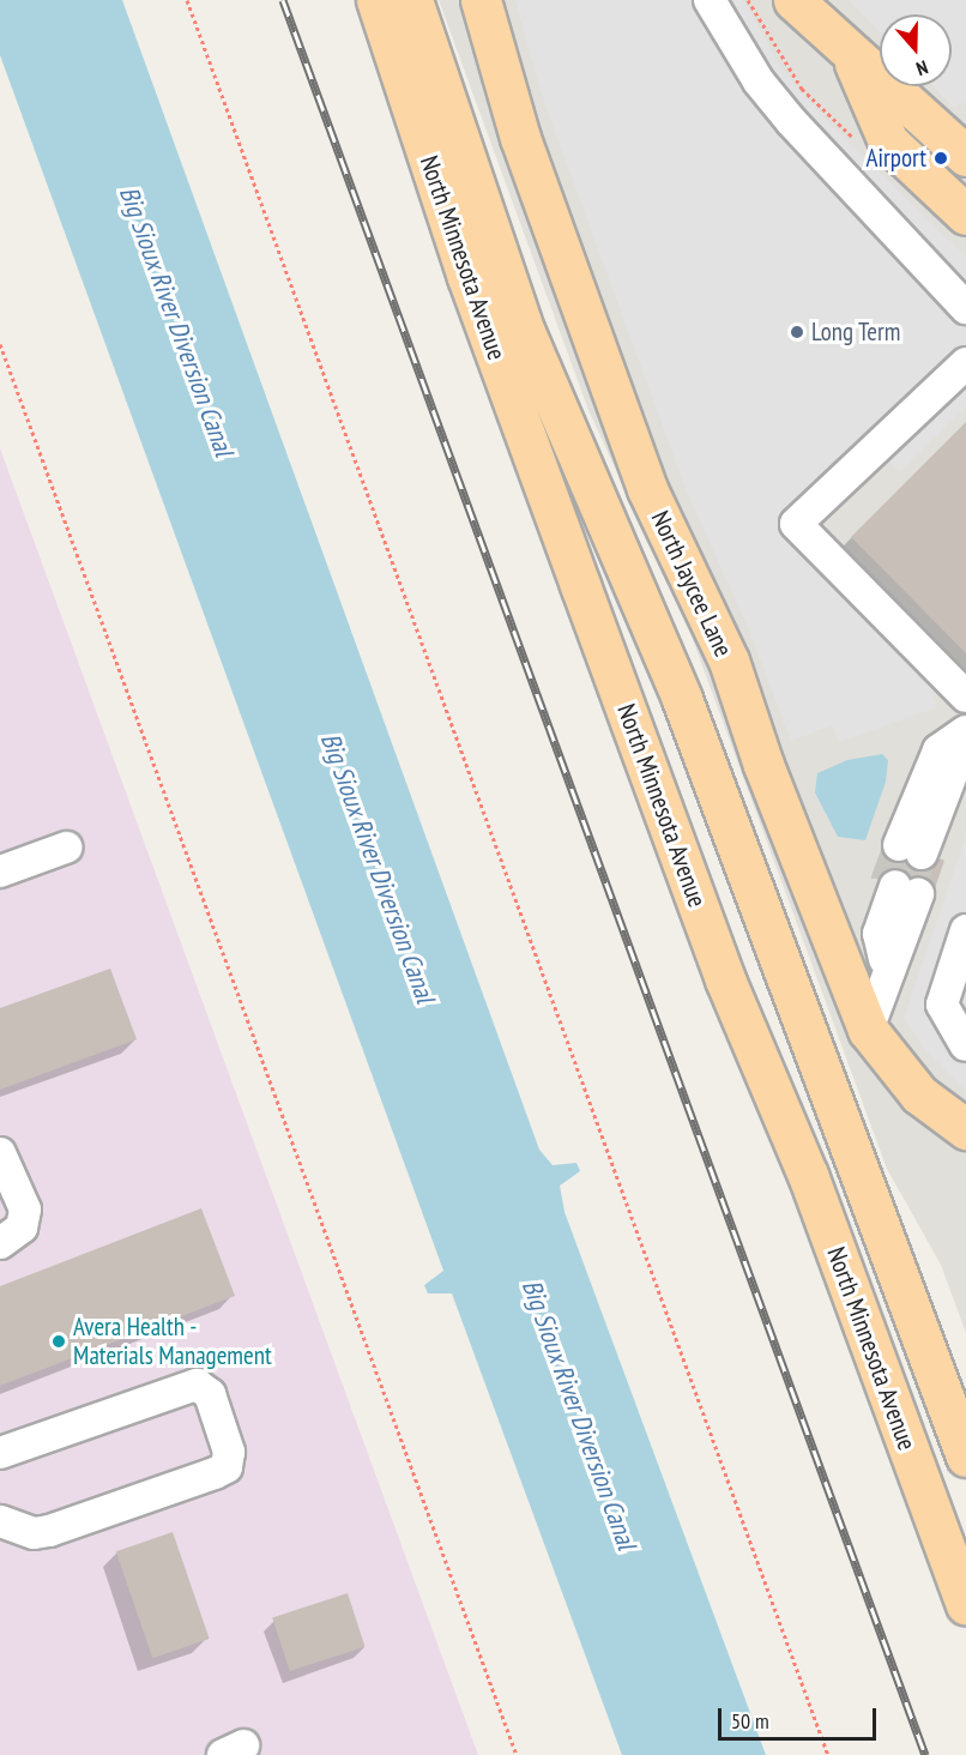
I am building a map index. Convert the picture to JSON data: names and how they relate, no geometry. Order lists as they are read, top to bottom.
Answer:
{
  "streets": {
    "main road": ["North Minnesota Avenue", "North Jaycee Lane"]
  },
  "water": ["Big Sioux River Diversion Canal"],
  "places": ["Airport", "Long Term", "Avera Health - Materials Management"],
  "scale_bar": "50 m",
  "north": "bottom"
}
